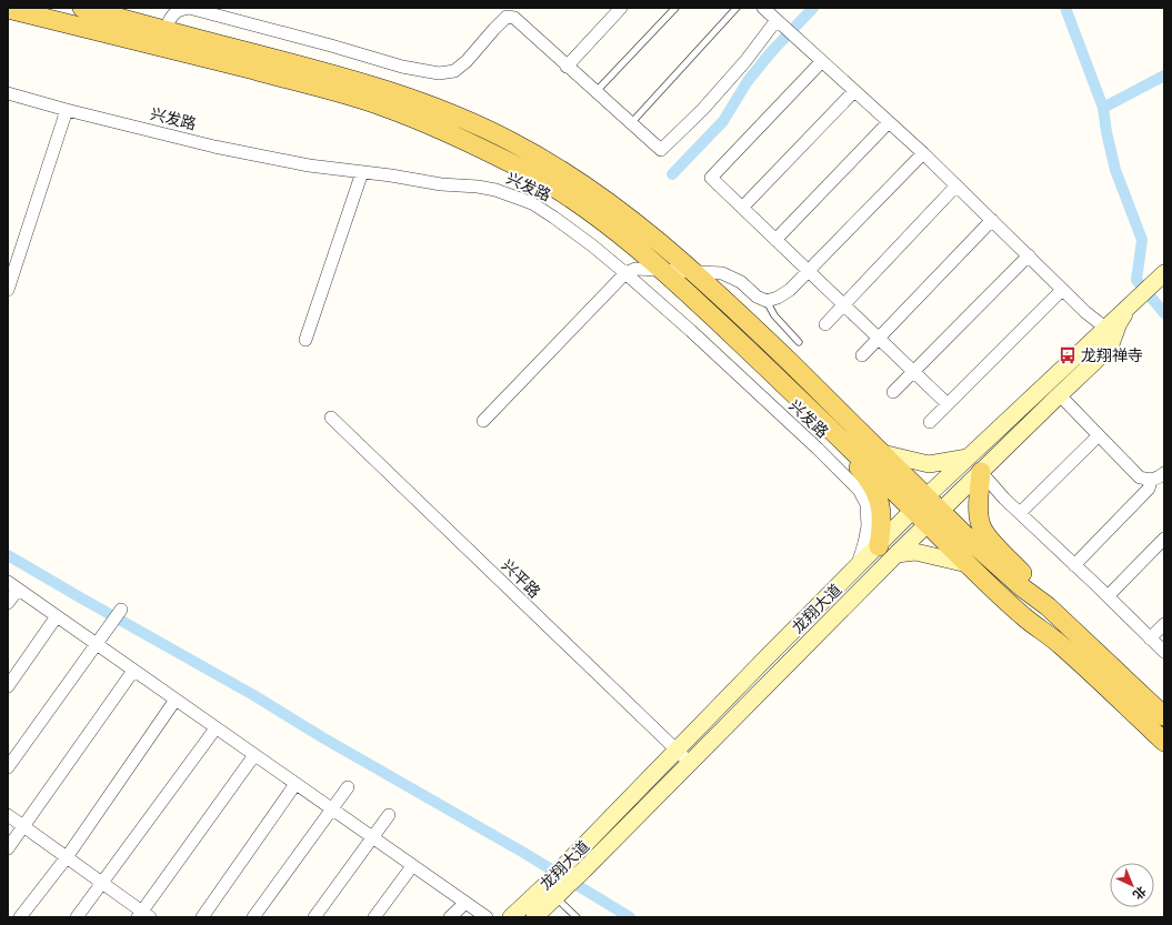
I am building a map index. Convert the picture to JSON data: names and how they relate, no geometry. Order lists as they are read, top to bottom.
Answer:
{
  "streets": {
    "main road": ["龙翔大道"],
    "street": ["兴发路", "兴平路"]
  },
  "crossings": [
    ["兴发路", "龙翔大道"],
    ["兴平路", "龙翔大道"]
  ],
  "places": {
    "bus stop": ["龙翔禅寺"]
  },
  "north": "bottom right"
}
